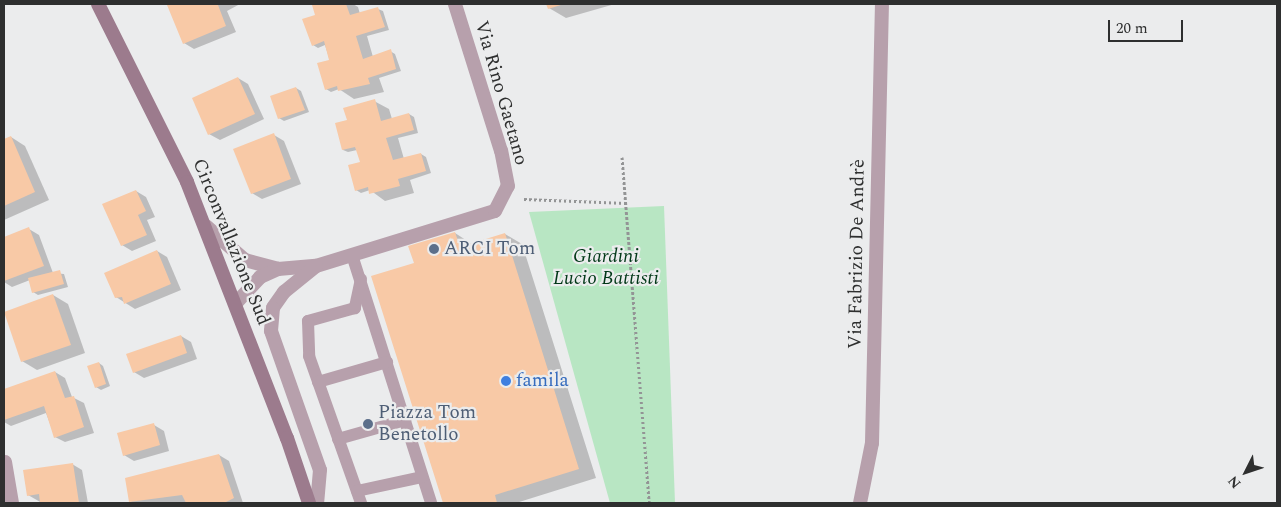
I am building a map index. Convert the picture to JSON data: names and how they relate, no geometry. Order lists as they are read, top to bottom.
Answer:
{
  "streets": {
    "main road": ["Circonvallazione Sud"],
    "street": ["Via Rino Gaetano", "Via Fabrizio De Andrè"]
  },
  "parks": ["Giardini Lucio Battisti"],
  "places": ["ARCI Tom", "famila", "Piazza Tom Benetollo"],
  "scale_bar": "20 m",
  "north": "bottom left"
}
